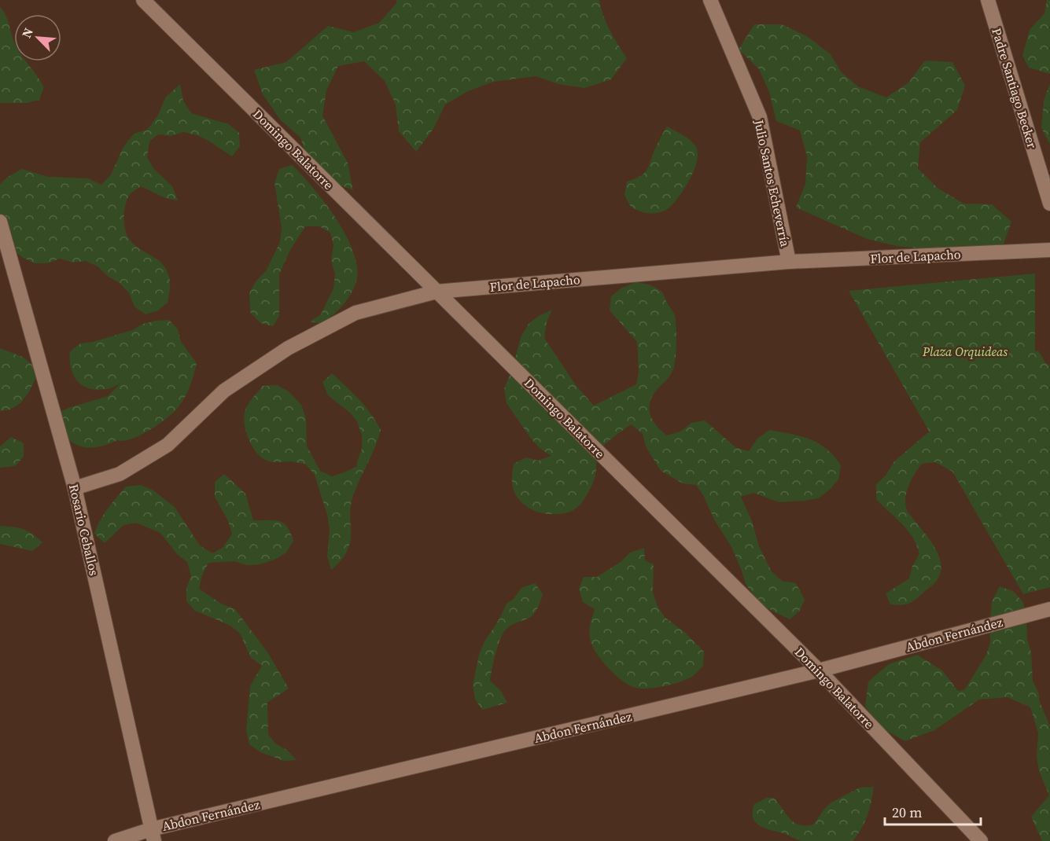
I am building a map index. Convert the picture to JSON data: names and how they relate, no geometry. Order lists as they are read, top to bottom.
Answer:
{
  "streets": {
    "street": [
      "Padre Santiago Becker",
      "Domingo Balatorre",
      "Julio Santos Echeverría",
      "Flor de Lapacho",
      "Rosario Ceballos",
      "Abdon Fernández"
    ]
  },
  "crossings": [
    ["Domingo Balatorre", "Flor de Lapacho"],
    ["Domingo Balatorre", "Abdon Fernández"],
    ["Julio Santos Echeverría", "Flor de Lapacho"],
    ["Flor de Lapacho", "Rosario Ceballos"],
    ["Rosario Ceballos", "Abdon Fernández"]
  ],
  "parks": ["Plaza Orquideas"],
  "scale_bar": "20 m",
  "north": "top left"
}
